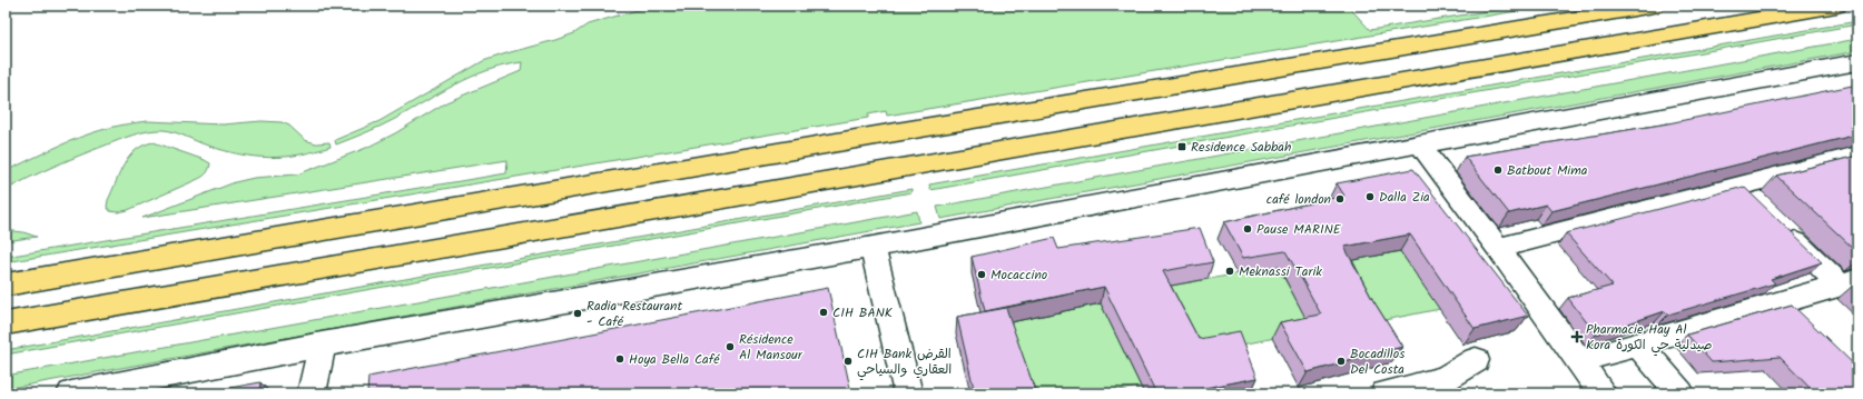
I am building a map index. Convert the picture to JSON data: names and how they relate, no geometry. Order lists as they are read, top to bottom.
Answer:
{
  "places": {
    "transit": ["Residence Sabbah"],
    "other": [
      "Batbout Mima",
      "Dalla Zia",
      "café london",
      "Pause MARINE",
      "Meknassi Tarik",
      "Mocaccino",
      "CIH BANK",
      "Radia Restaurant - Café",
      "Résidence Al Mansour",
      "Hoya Bella Café",
      "CIH Bank القرض العقاري والسياحي",
      "Bocadillos Del Costa"
    ],
    "health": ["Pharmacie Hay Al Kora صيدلية حي الكورة"]
  }
}
